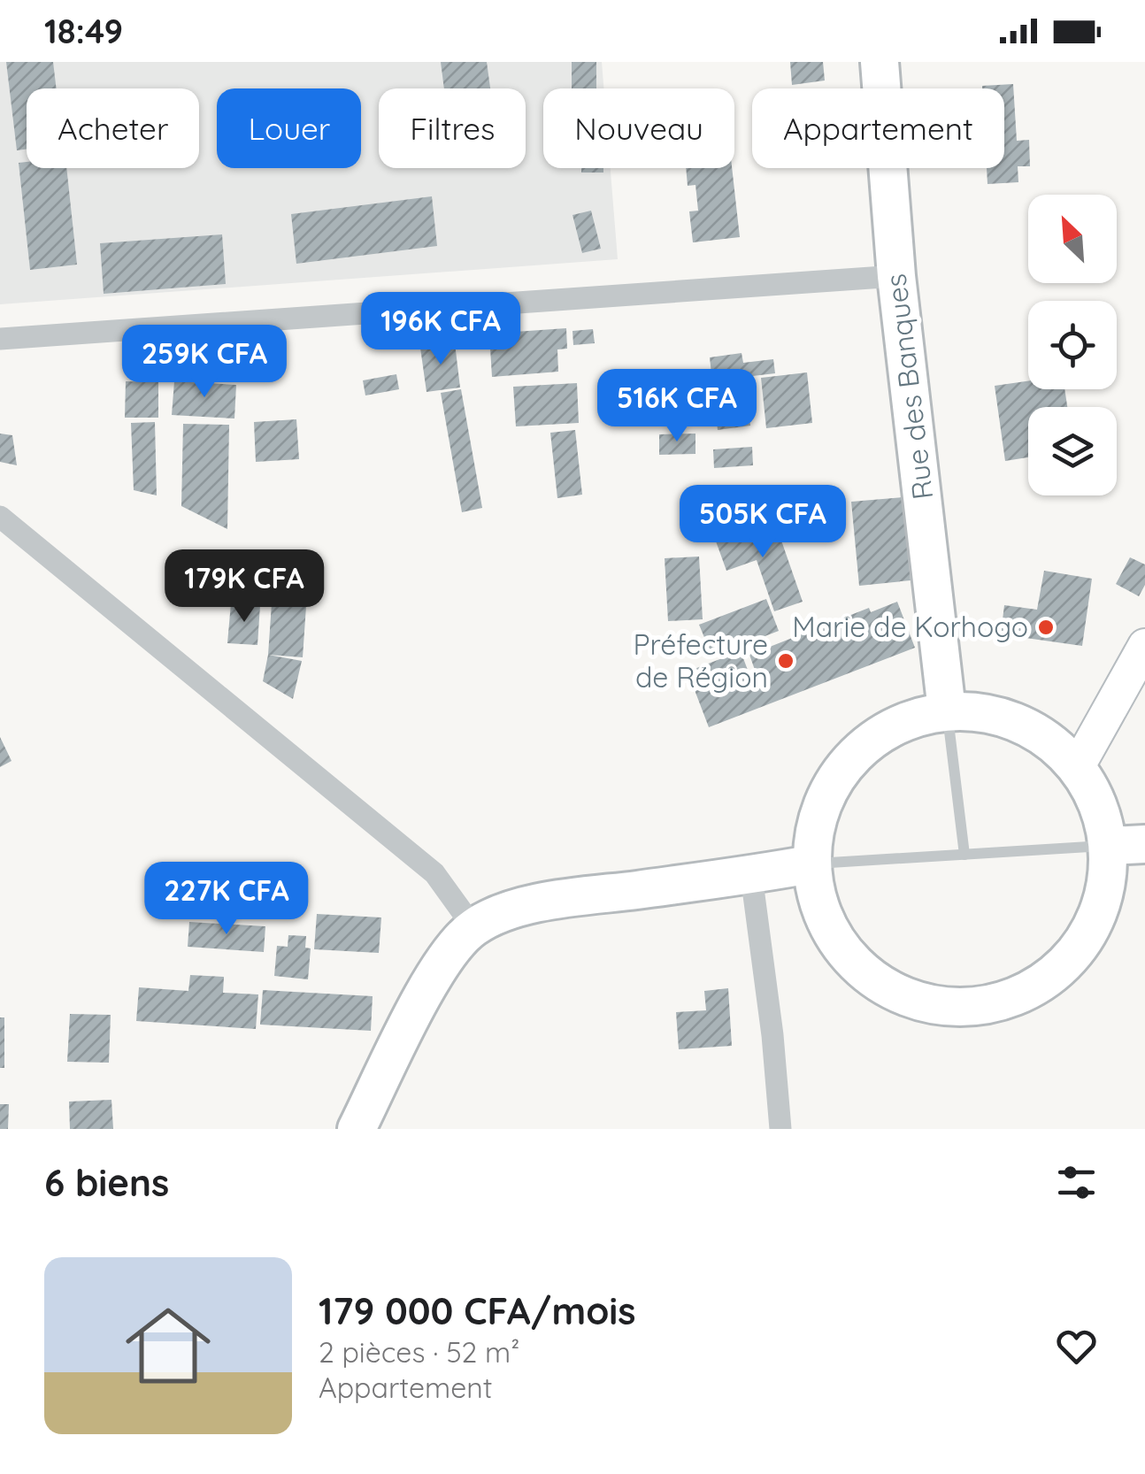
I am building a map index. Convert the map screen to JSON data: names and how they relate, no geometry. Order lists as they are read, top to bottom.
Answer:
{
  "streets": {
    "main road": ["Rue des Banques"]
  },
  "places": ["Marie de Korhogo", "Préfecture de Région"],
  "north": "top left",
  "page": {
    "status": "18:49",
    "chip": [
      "Acheter",
      "Louer",
      "Filtres",
      "Nouveau",
      "Appartement"
    ],
    "price": [
      "196K CFA",
      "259K CFA",
      "516K CFA",
      "505K CFA",
      "179K CFA",
      "227K CFA"
    ],
    "heading": "6 biens",
    "list": [
      {
        "name": "179 000 CFA/mois",
        "note": "2 pièces · 52 m² · Appartement"
      }
    ]
  }
}
